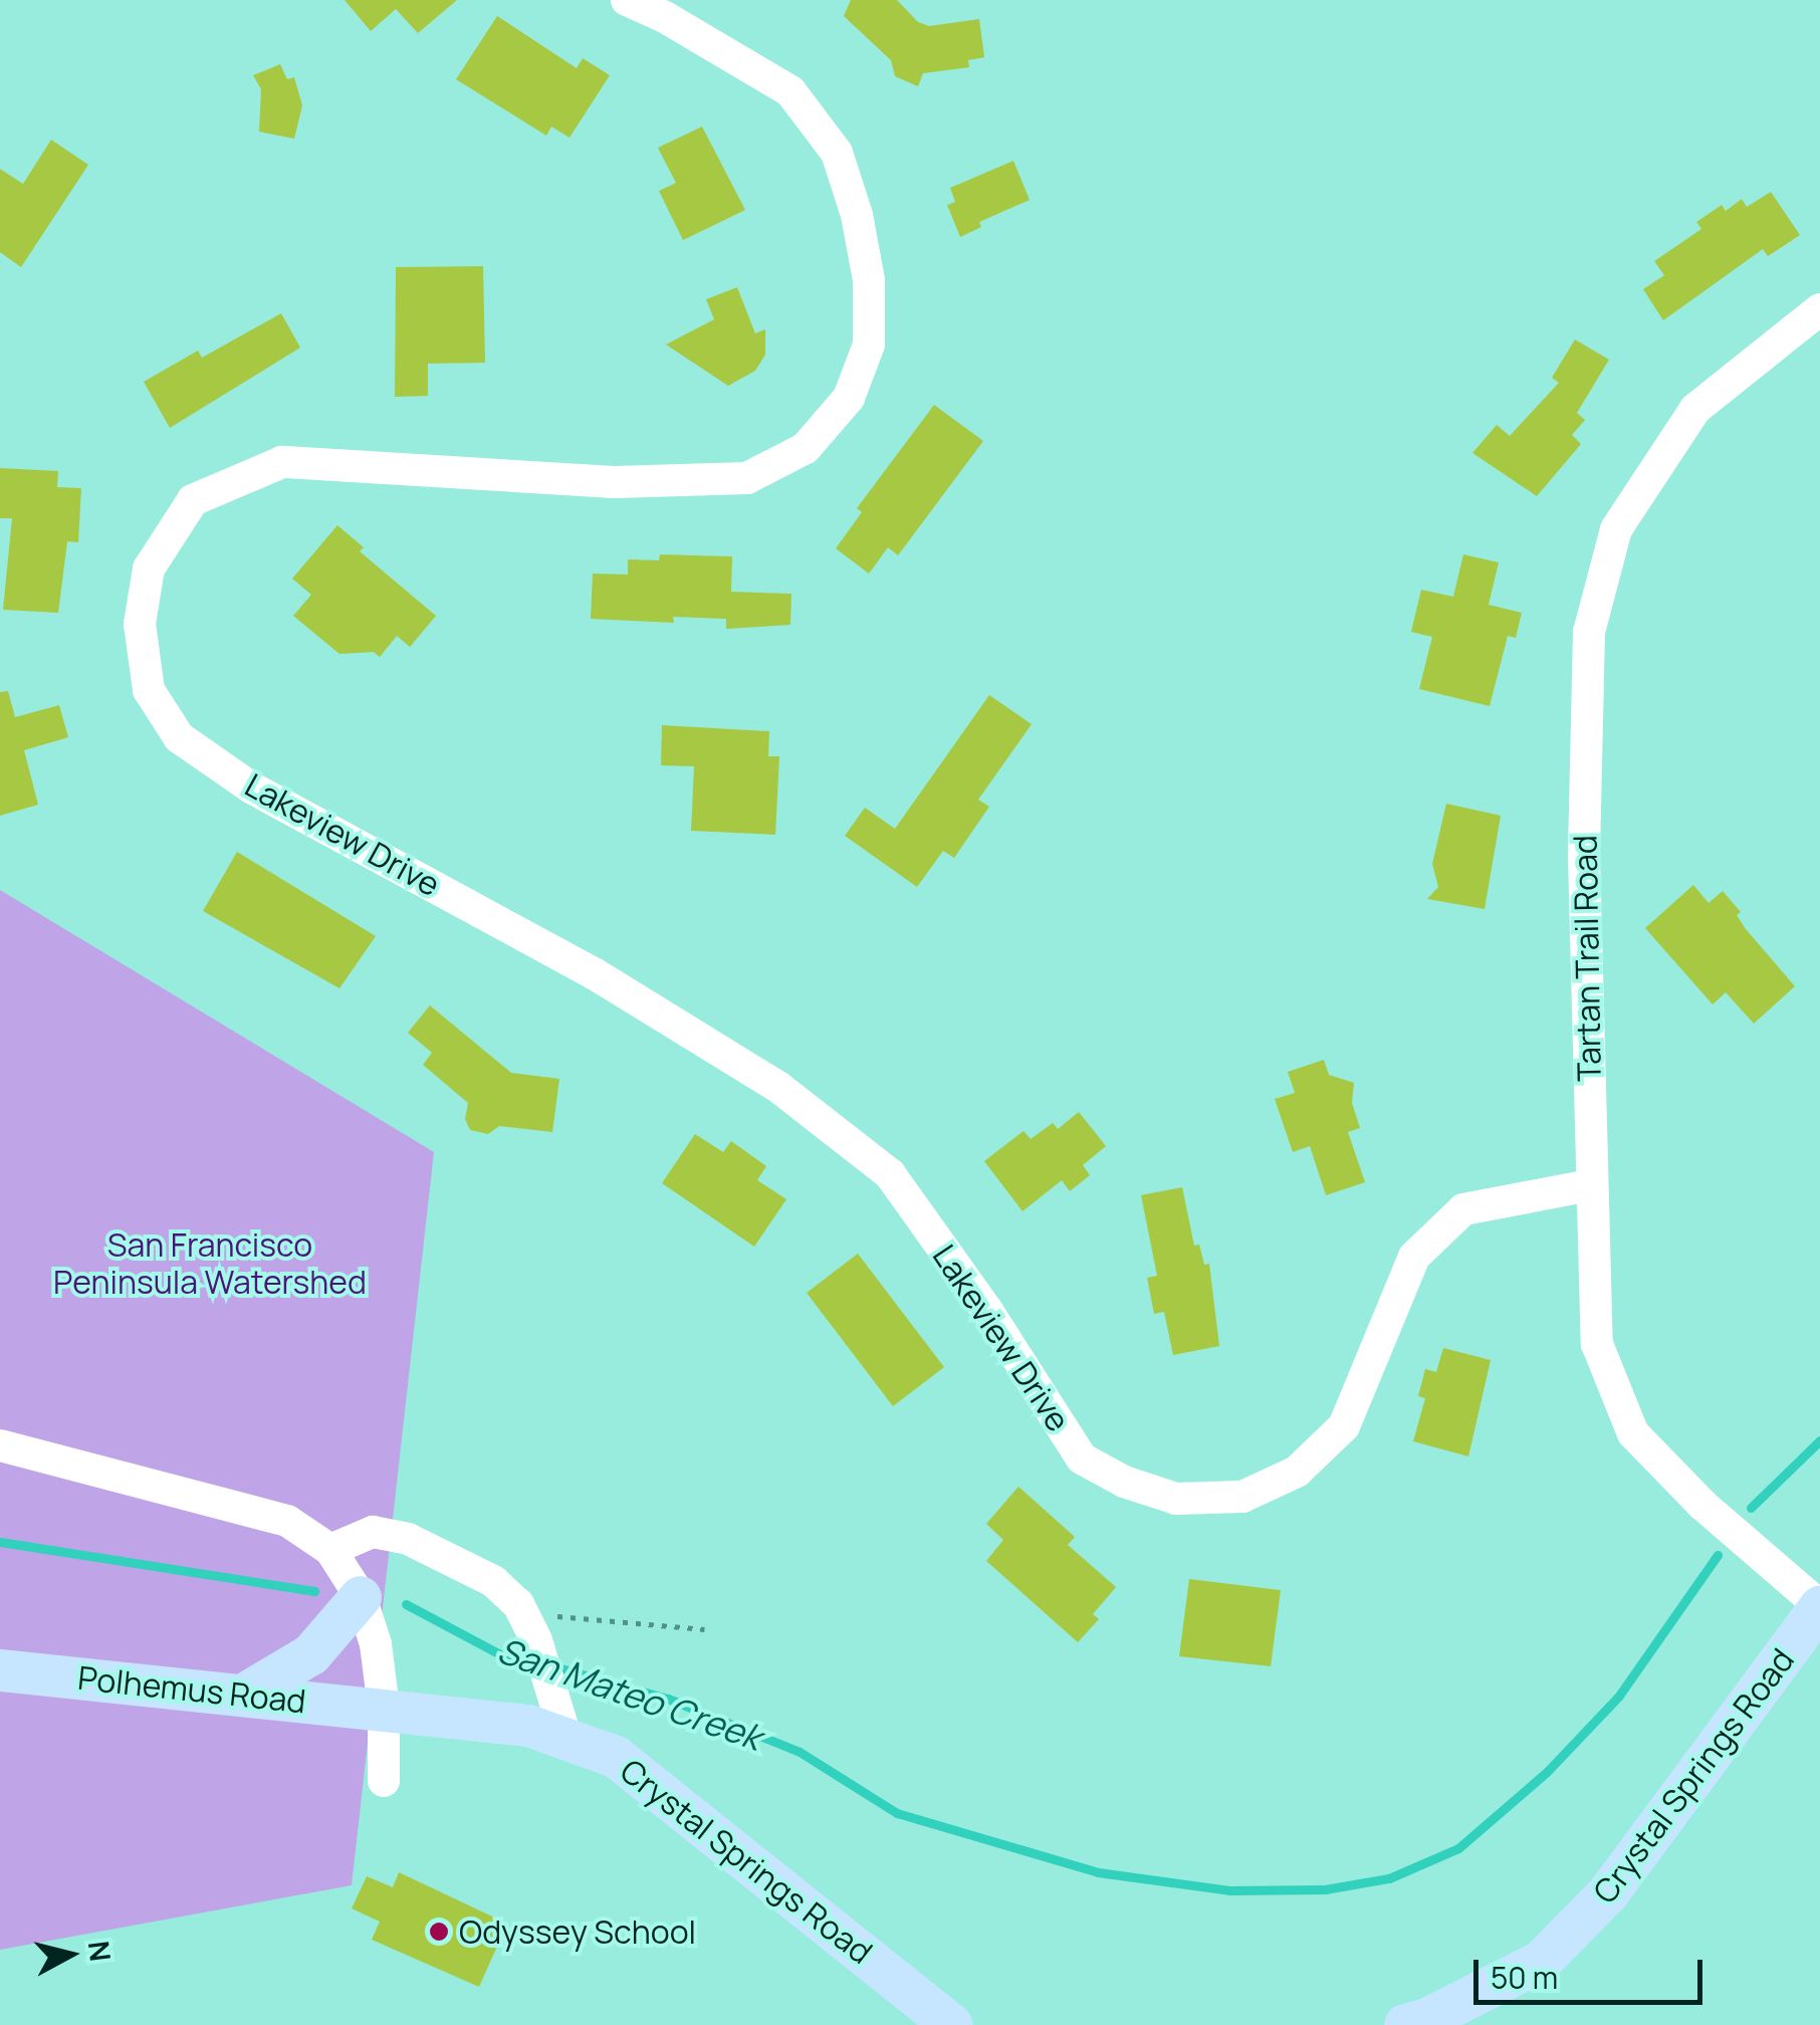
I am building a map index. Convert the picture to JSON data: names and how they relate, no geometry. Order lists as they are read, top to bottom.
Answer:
{
  "streets": {
    "main road": ["Polhemus Road", "Crystal Springs Road"],
    "street": ["Lakeview Drive", "Tartan Trail Road"]
  },
  "crossings": [
    ["Lakeview Drive", "Tartan Trail Road"],
    ["Tartan Trail Road", "Crystal Springs Road"],
    ["Polhemus Road", "Crystal Springs Road"]
  ],
  "water": ["San Mateo Creek"],
  "parks": ["San Francisco Peninsula Watershed"],
  "places": ["Odyssey School"],
  "scale_bar": "50 m",
  "north": "right"
}
